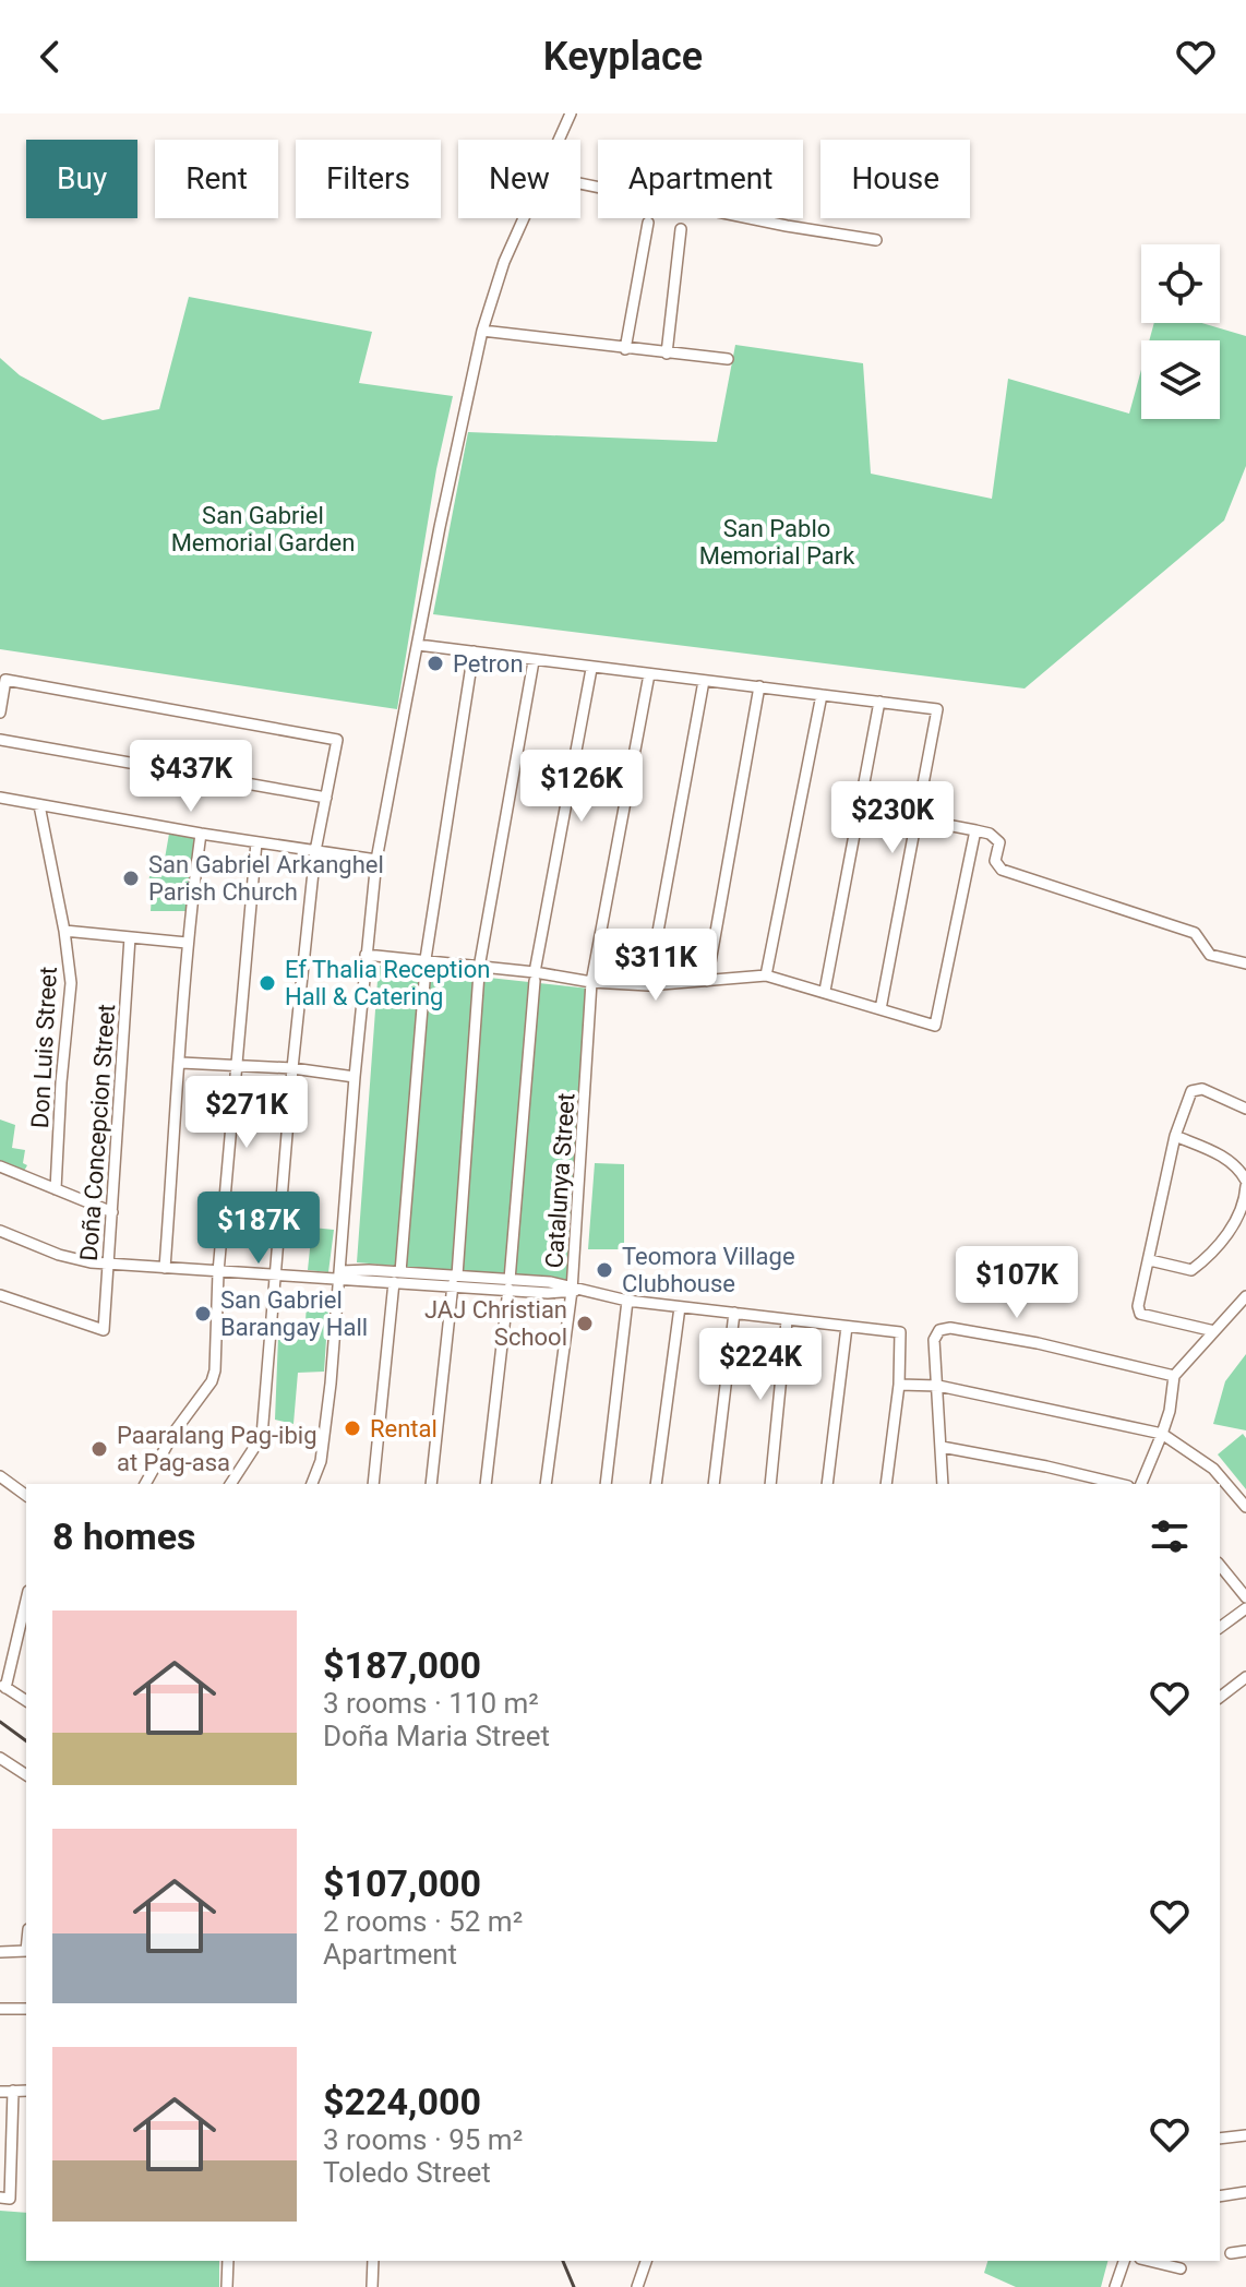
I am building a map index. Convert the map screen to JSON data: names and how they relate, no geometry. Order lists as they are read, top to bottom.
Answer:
{
  "streets": {
    "street": ["Don Luis Street", "Doña Concepcion Street", "Catalunya Street"]
  },
  "parks": ["San Gabriel Memorial Garden", "San Pablo Memorial Park"],
  "places": [
    "Petron",
    "San Gabriel Arkanghel Parish Church",
    "Ef Thalia Reception Hall & Catering",
    "Teomora Village Clubhouse",
    "San Gabriel Barangay Hall",
    "JAJ Christian School",
    "Rental",
    "Paaralang Pag-ibig at Pag-asa"
  ],
  "page": {
    "header": "Keyplace",
    "chip": [
      "Buy",
      "Rent",
      "Filters",
      "New",
      "Apartment",
      "House"
    ],
    "price": [
      "$437K",
      "$126K",
      "$230K",
      "$311K",
      "$271K",
      "$187K",
      "$107K",
      "$224K"
    ],
    "heading": "8 homes",
    "list": [
      {
        "name": "$187,000",
        "note": "3 rooms · 110 m² · Doña Maria Street"
      },
      {
        "name": "$107,000",
        "note": "2 rooms · 52 m² · Apartment"
      },
      {
        "name": "$224,000",
        "note": "3 rooms · 95 m² · Toledo Street"
      }
    ]
  }
}
